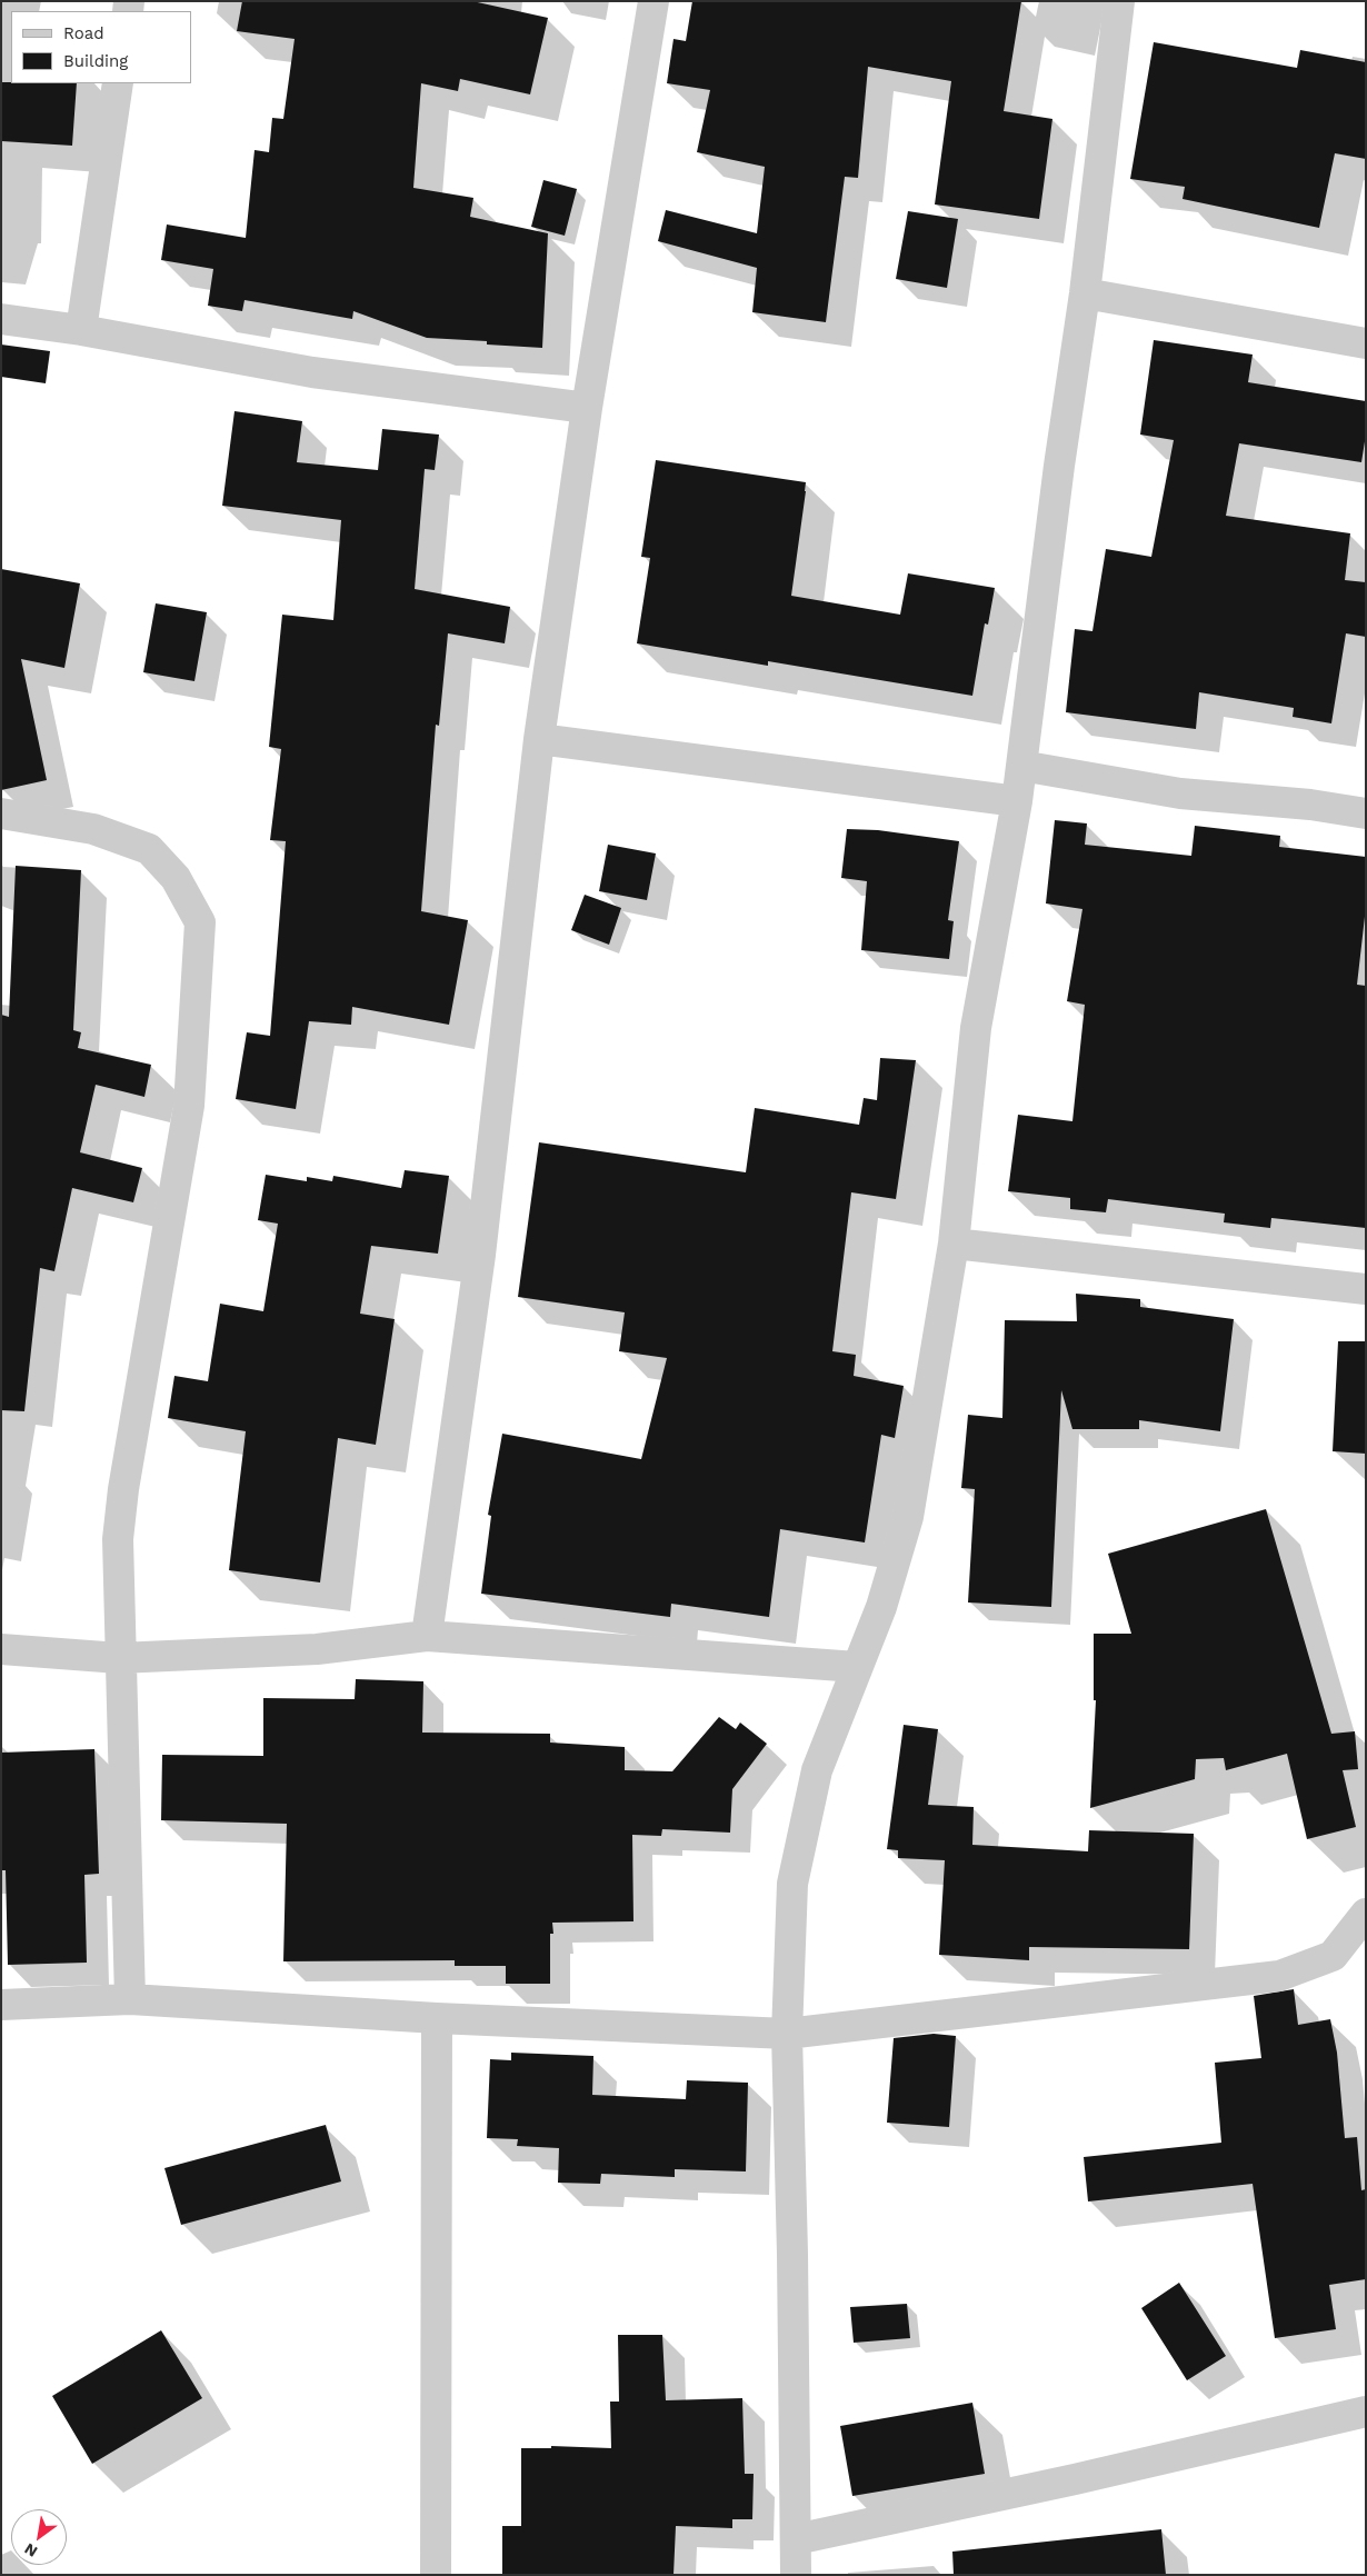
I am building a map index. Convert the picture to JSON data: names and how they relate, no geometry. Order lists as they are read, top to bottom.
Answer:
{
  "legend": ["Road", "Building"],
  "north": "bottom left"
}
